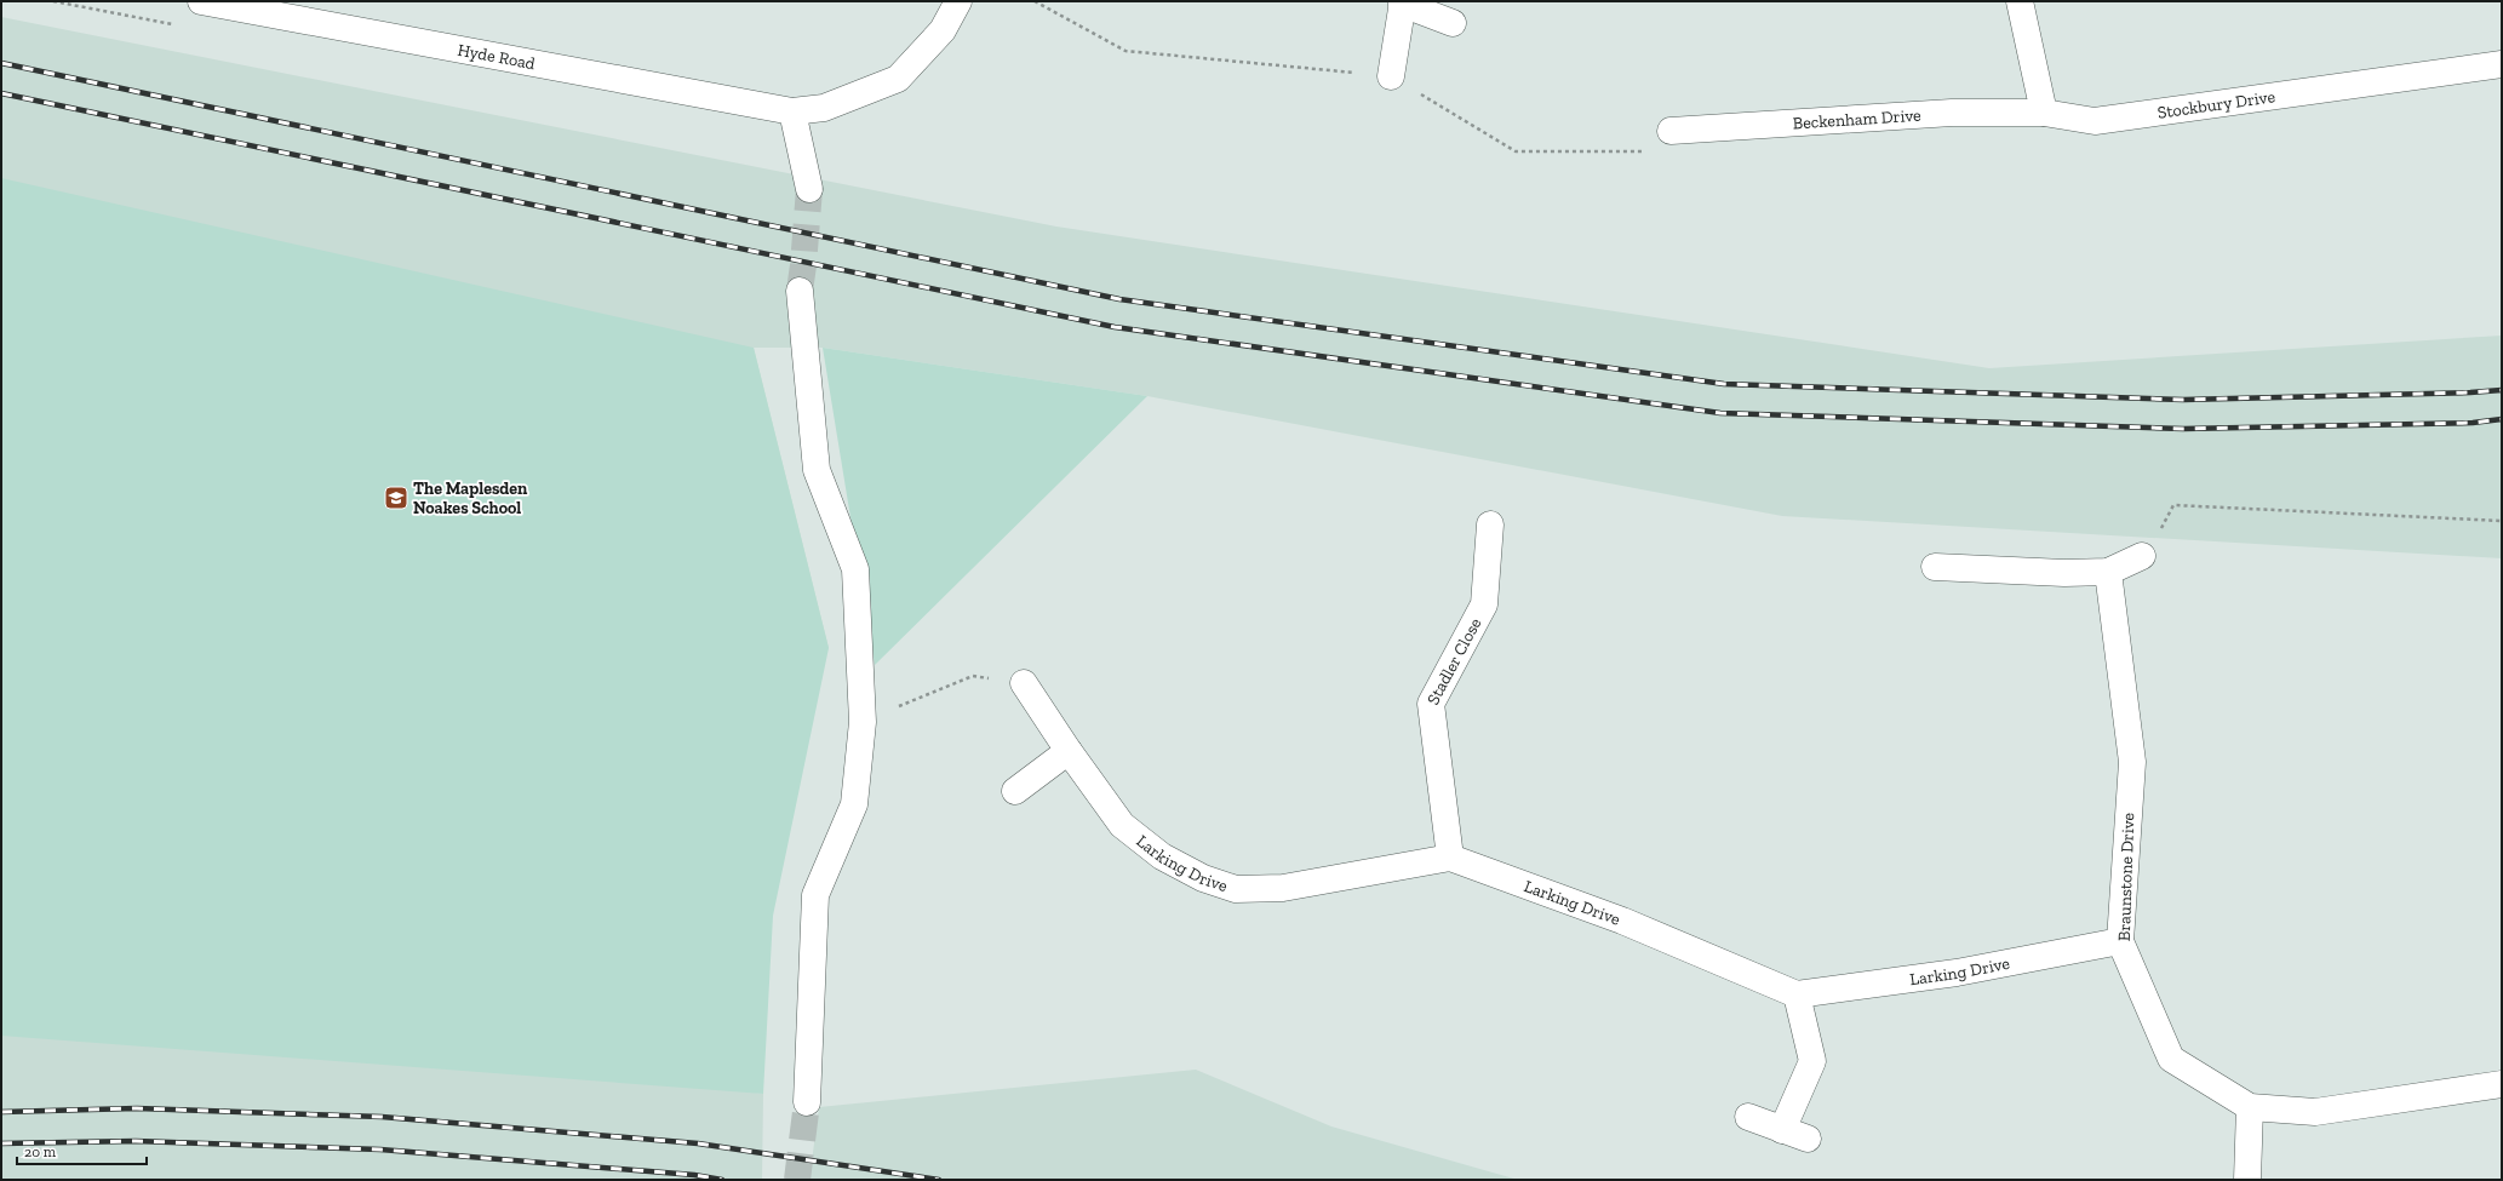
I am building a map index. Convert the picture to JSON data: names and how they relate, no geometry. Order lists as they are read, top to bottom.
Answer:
{
  "streets": {
    "street": [
      "Hyde Road",
      "Stockbury Drive",
      "Beckenham Drive",
      "Stadler Close",
      "Larking Drive",
      "Braunstone Drive"
    ]
  },
  "crossings": [
    ["Stockbury Drive", "Beckenham Drive"],
    ["Stadler Close", "Larking Drive"],
    ["Larking Drive", "Braunstone Drive"]
  ],
  "places": {
    "school or university": ["The Maplesden Noakes School"]
  },
  "scale_bar": "20 m"
}
